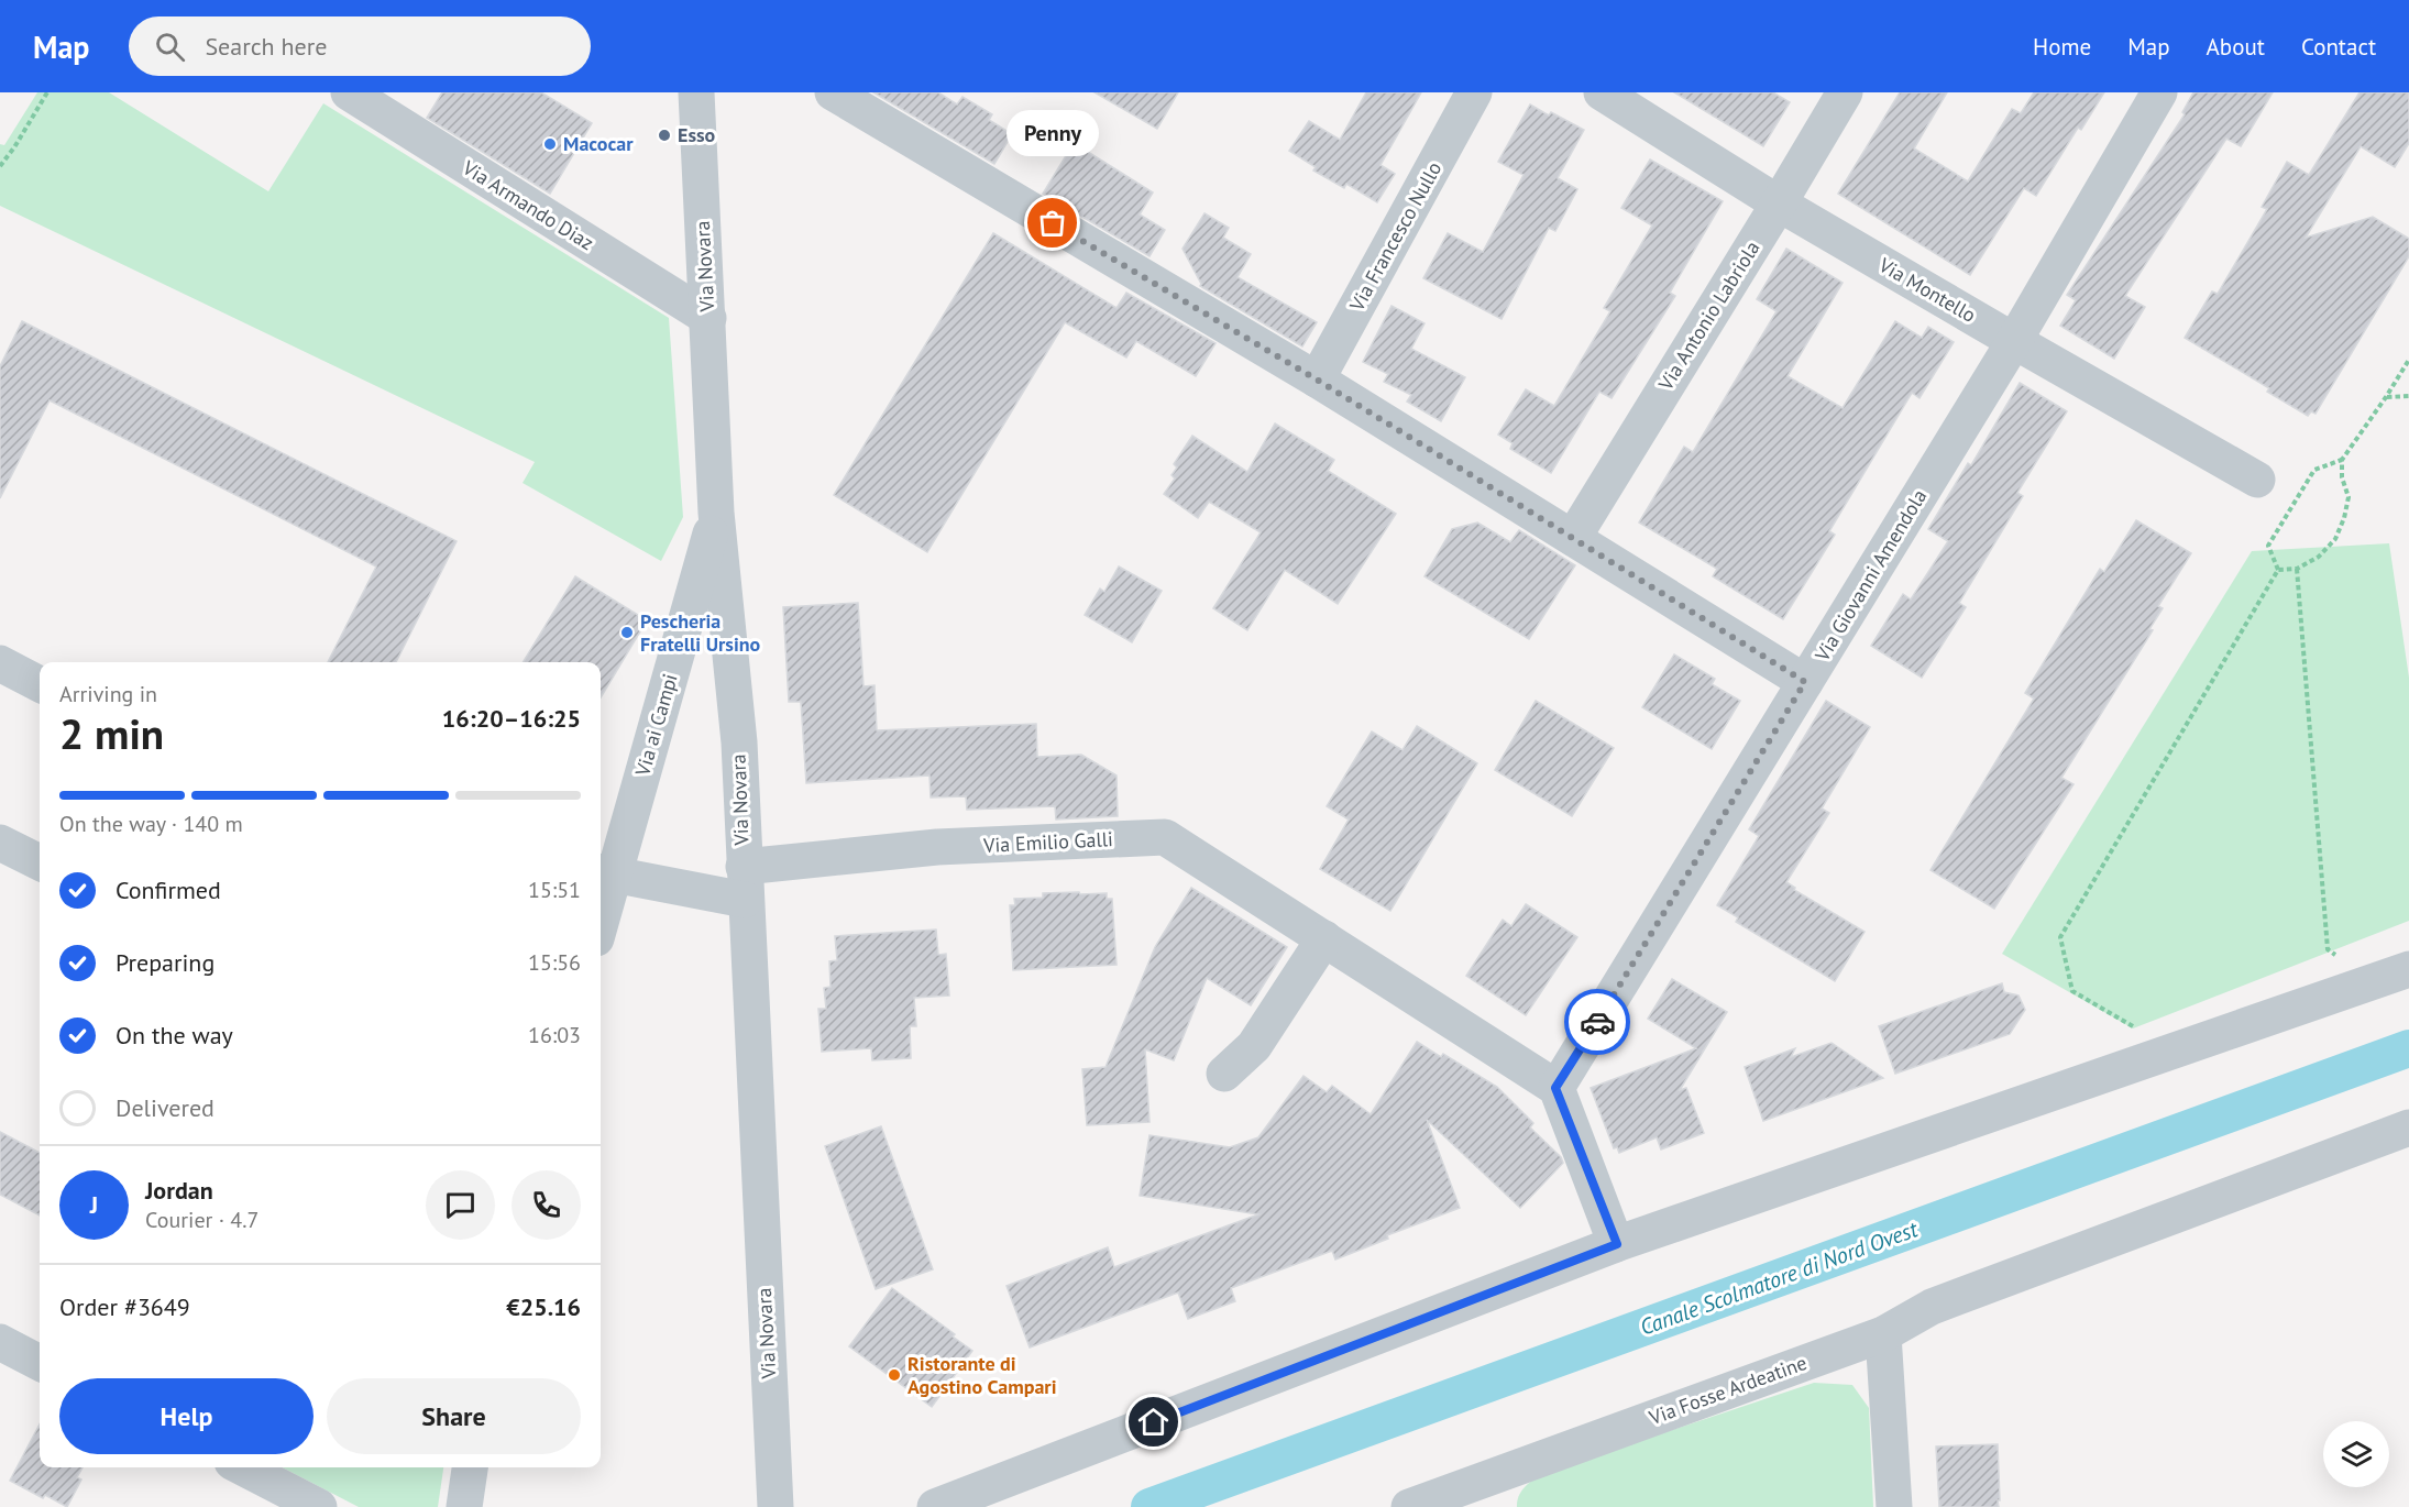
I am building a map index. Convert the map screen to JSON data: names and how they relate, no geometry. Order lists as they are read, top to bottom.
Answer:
{
  "streets": {
    "street": [
      "Via Armando Diaz",
      "Via Francesco Nullo",
      "Via Novara",
      "Via Montello",
      "Via Antonio Labriola",
      "Via Giovanni Amendola",
      "Via ai Campi",
      "Via Emilio Galli",
      "Via Fosse Ardeatine"
    ]
  },
  "crossings": [
    ["Via Armando Diaz", "Via Novara"],
    ["Via Novara", "Via ai Campi"],
    ["Via Novara", "Via Emilio Galli"],
    ["Via Montello", "Via Antonio Labriola"],
    ["Via Montello", "Via Giovanni Amendola"],
    ["Via Giovanni Amendola", "Via Emilio Galli"],
    ["Via ai Campi", "Via Emilio Galli"]
  ],
  "water": ["Canale Scolmatore di Nord Ovest"],
  "places": [
    "Esso",
    "Macocar",
    "Penny",
    "Pescheria Fratelli Ursino",
    "Ristorante di Agostino Campari"
  ],
  "page": {
    "header": "Map",
    "search": "Search here",
    "nav": [
      "Home",
      "Map",
      "About",
      "Contact"
    ],
    "bubble": "Penny",
    "heading": ["2 min", "Arriving in", "16:20–16:25"],
    "panel": [
      "Jordan",
      "Courier · 4.7",
      "Order #3649",
      "€25.16"
    ],
    "bar": "On the way · 140 m",
    "list": [
      ["Confirmed", "15:51"],
      ["Preparing", "15:56"],
      ["On the way", "16:03"],
      "Delivered"
    ],
    "round": "J",
    "buttons": ["Help", "Share"]
  }
}
